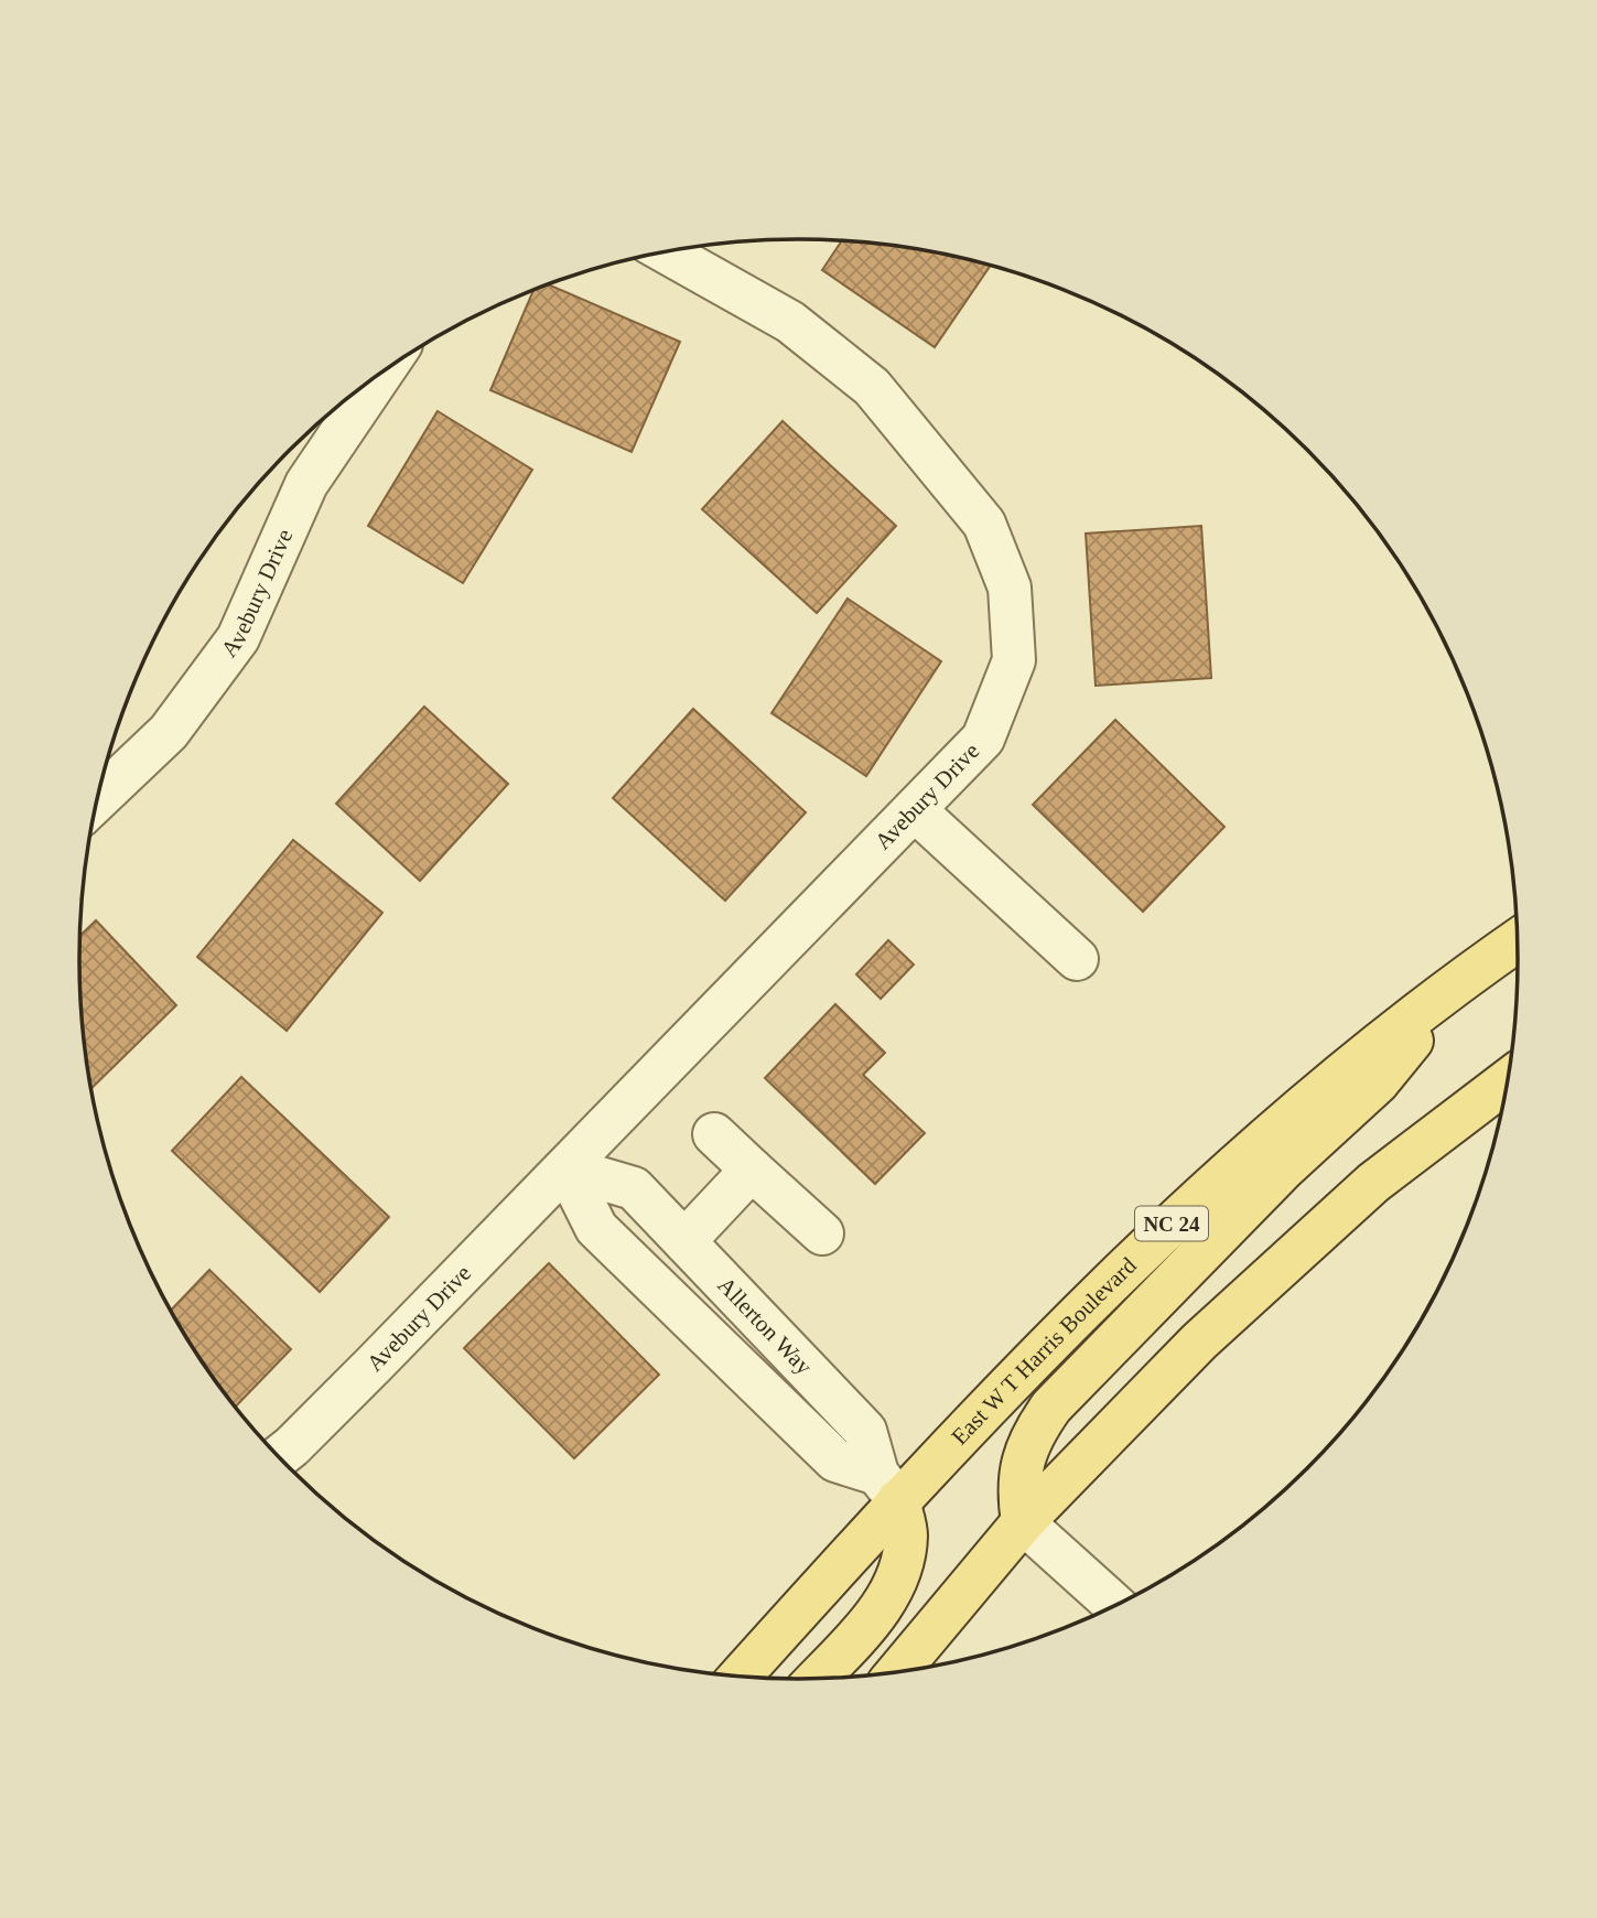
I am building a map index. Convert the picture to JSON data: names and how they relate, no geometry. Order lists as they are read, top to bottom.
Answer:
{
  "streets": {
    "main road": ["NC 24", "East W T Harris Boulevard"],
    "street": ["Avebury Drive", "Allerton Way"]
  },
  "crossings": [
    ["Avebury Drive", "Allerton Way"],
    ["Allerton Way", "East W T Harris Boulevard"]
  ]
}
